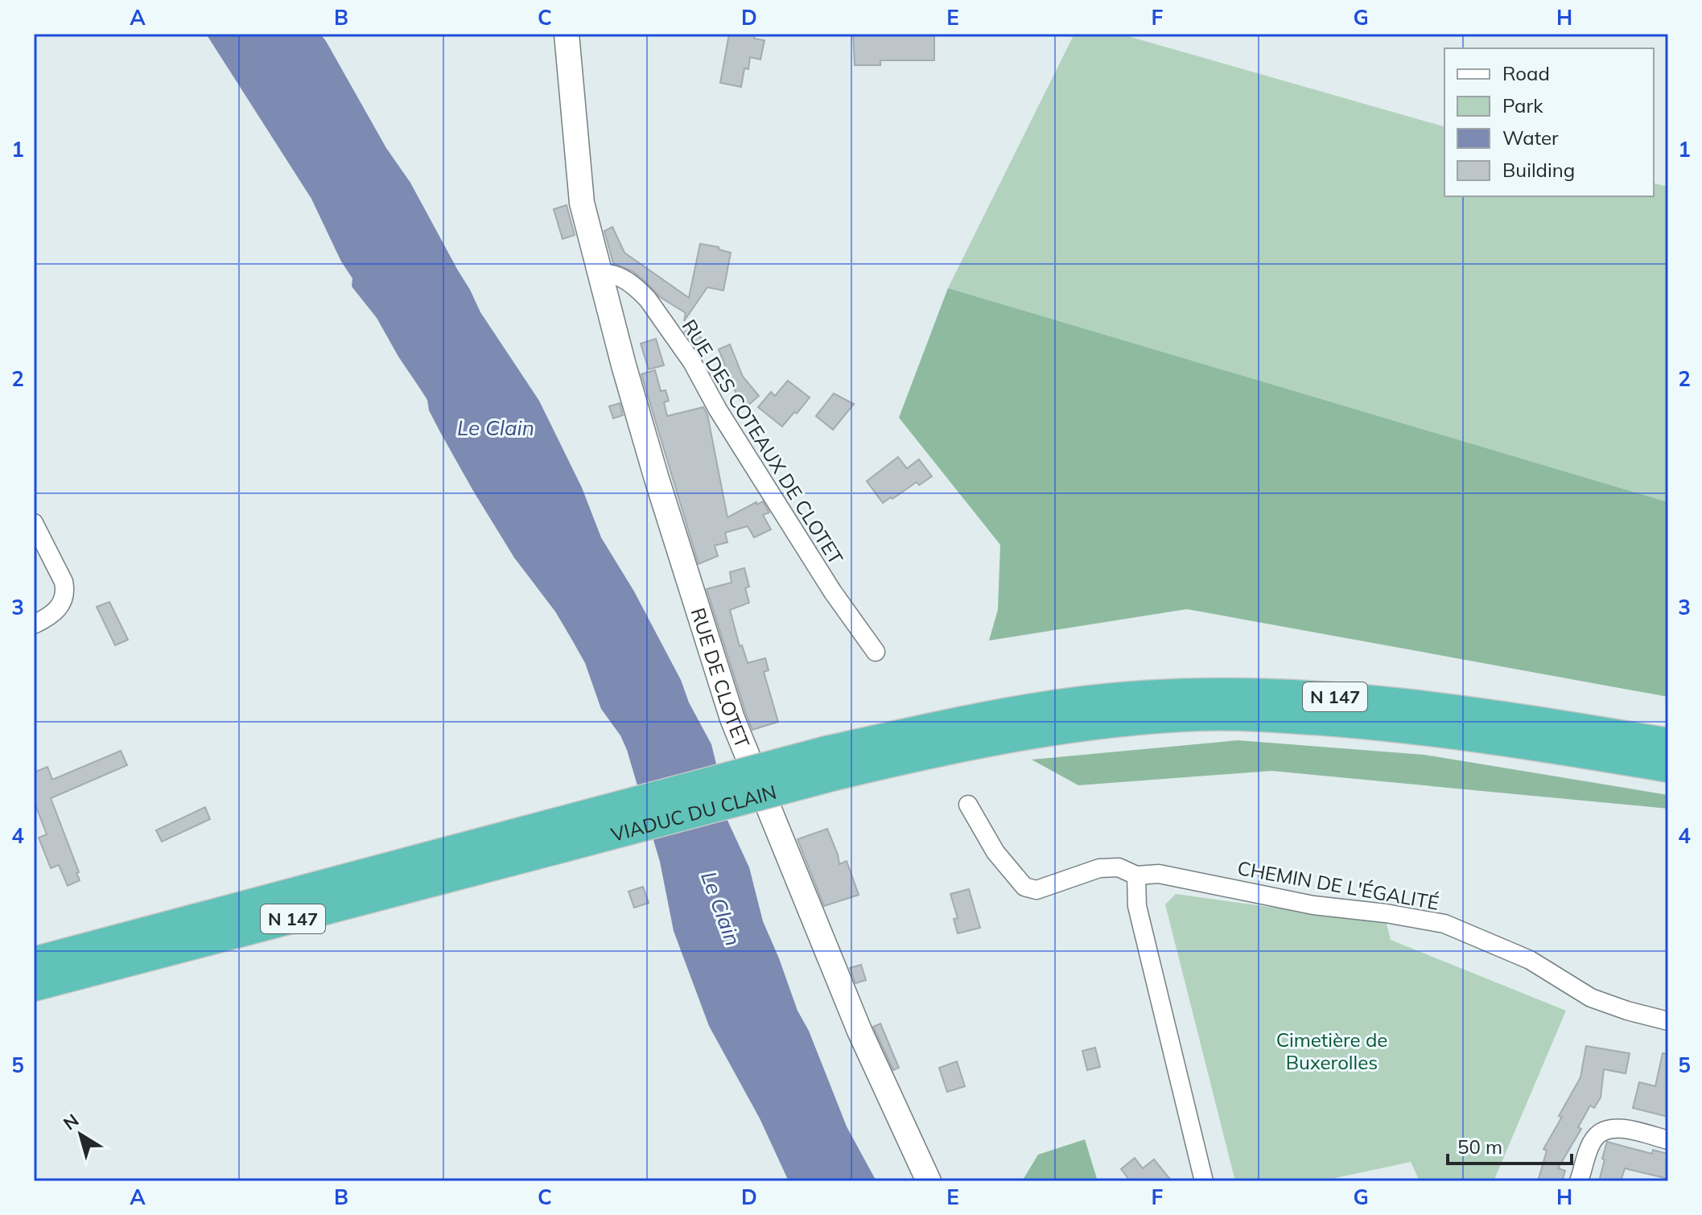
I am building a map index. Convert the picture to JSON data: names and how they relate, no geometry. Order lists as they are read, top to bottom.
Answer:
{
  "streets": {
    "highway": ["N 147", "VIADUC DU CLAIN"],
    "main road": ["RUE DE CLOTET"],
    "street": ["RUE DES COTEAUX DE CLOTET", "CHEMIN DE L'ÉGALITÉ"]
  },
  "crossings": [
    ["RUE DES COTEAUX DE CLOTET", "RUE DE CLOTET"],
    ["N 147", "VIADUC DU CLAIN"]
  ],
  "water": ["Le Clain"],
  "parks": ["Cimetière de Buxerolles"],
  "legend": [
    "Road",
    "Park",
    "Water",
    "Building"
  ],
  "scale_bar": "50 m",
  "north": "top left",
  "grid": {
    "columns": [
      "A",
      "B",
      "C",
      "D",
      "E",
      "F",
      "G",
      "H"
    ],
    "rows": [
      "1",
      "2",
      "3",
      "4",
      "5"
    ]
  }
}
